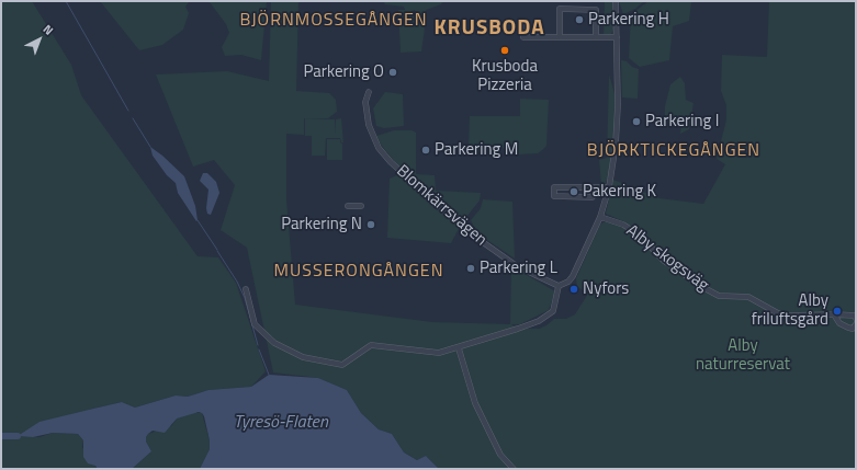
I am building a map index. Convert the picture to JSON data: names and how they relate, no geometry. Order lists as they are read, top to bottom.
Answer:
{
  "streets": {
    "street": ["Blomkärrsvägen", "Alby skogsväg"]
  },
  "districts": [
    "BJÖRNMOSSEGÅNGEN",
    "KRUSBODA",
    "BJÖRKTICKEGÅNGEN",
    "MUSSERONGÅNGEN"
  ],
  "water": ["Tyresö-Flaten"],
  "parks": ["Alby naturreservat"],
  "places": [
    "Parkering H",
    "Krusboda Pizzeria",
    "Parkering O",
    "Parkering I",
    "Parkering M",
    "Pakering K",
    "Parkering N",
    "Parkering L",
    "Nyfors",
    "Alby friluftsgård"
  ],
  "north": "top right"
}
